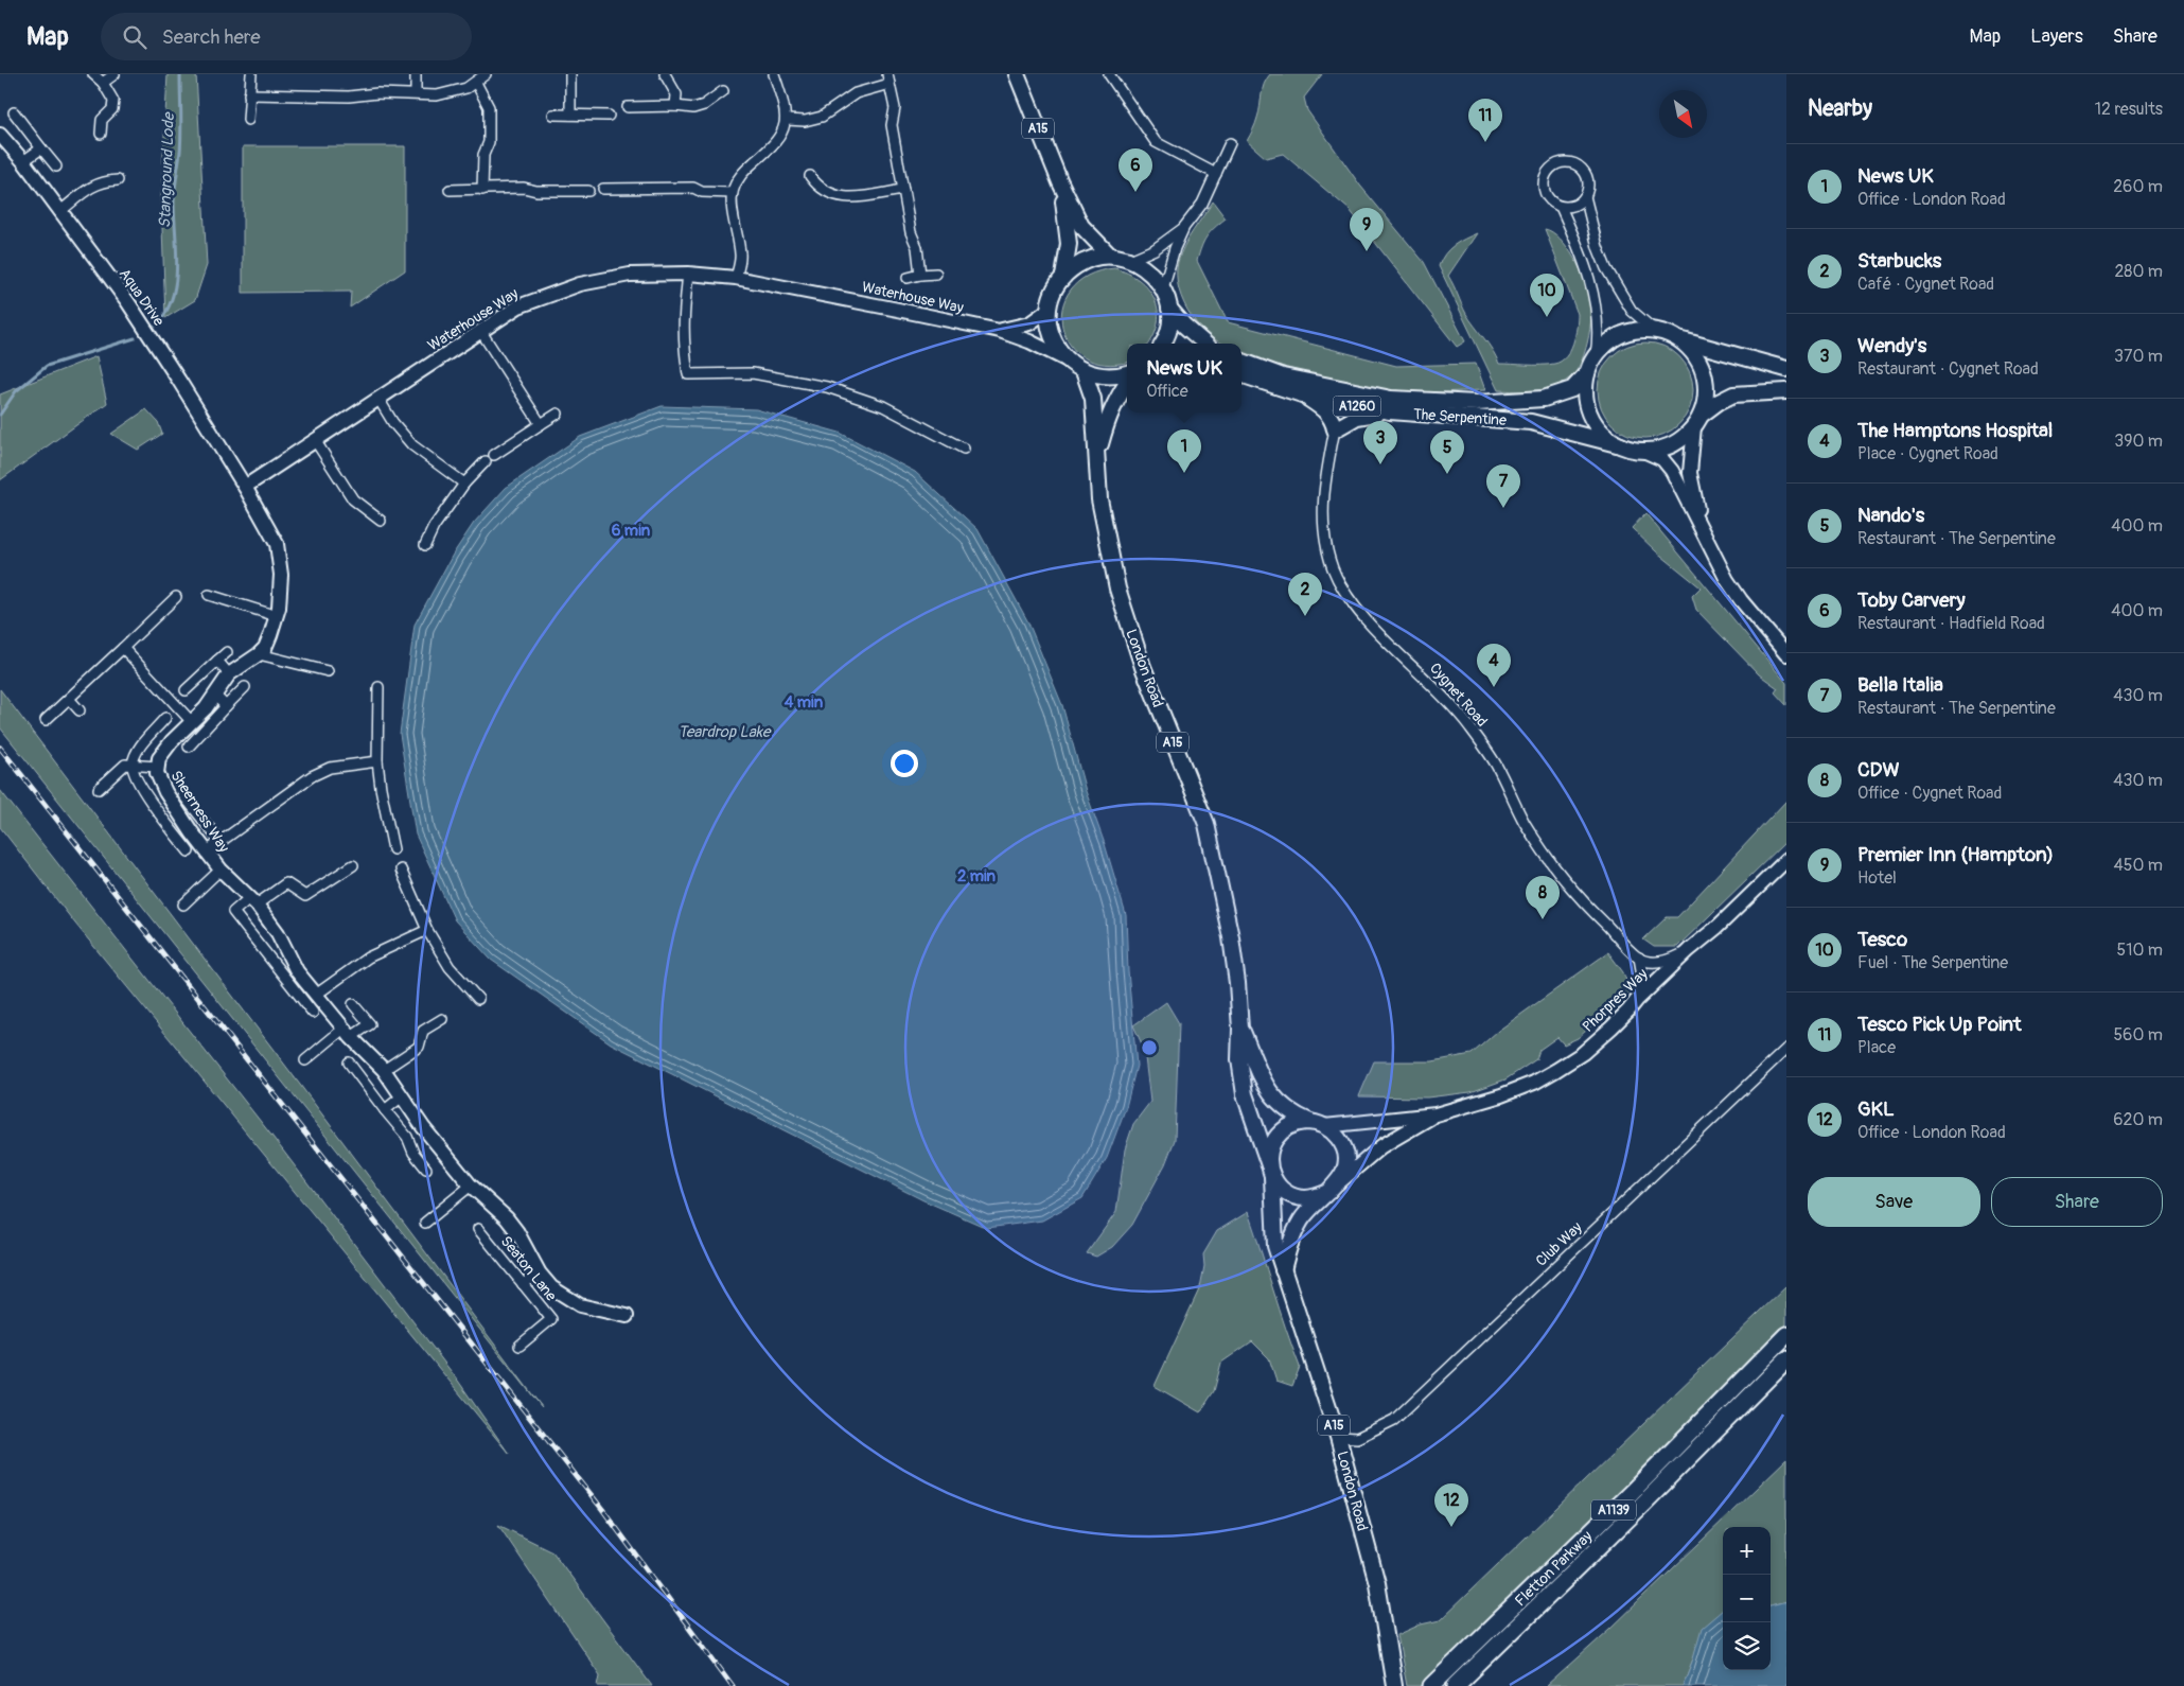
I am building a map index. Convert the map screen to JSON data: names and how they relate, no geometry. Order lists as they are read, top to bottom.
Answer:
{
  "streets": {
    "highway": ["A1139", "Fletton Parkway"],
    "main road": [
      "A15",
      "A1260",
      "The Serpentine",
      "London Road"
    ],
    "street": [
      "Aqua Drive",
      "Waterhouse Way",
      "Cygnet Road",
      "Sheerness Way",
      "Phorpres Way",
      "Club Way",
      "Seaton Lane"
    ]
  },
  "crossings": [
    ["A15", "London Road"],
    ["A15", "Phorpres Way"],
    ["Aqua Drive", "Waterhouse Way"],
    ["Aqua Drive", "Sheerness Way"],
    ["Waterhouse Way", "Sheerness Way"],
    ["London Road", "Phorpres Way"],
    ["London Road", "Club Way"]
  ],
  "water": ["Stanground Lode", "Teardrop Lake"],
  "north": "bottom right",
  "page": {
    "header": "Map",
    "search": "Search here",
    "nav": ["Map", "Layers", "Share"],
    "heading": ["Nearby", "12 results"],
    "pins": [
      "11",
      "6",
      "9",
      "10",
      "3",
      "1",
      "5",
      "7",
      "2",
      "4",
      "8",
      "12"
    ],
    "list": [
      {
        "mark": "1",
        "name": "News UK",
        "note": "Office · London Road",
        "value": "260 m"
      },
      {
        "mark": "2",
        "name": "Starbucks",
        "note": "Café · Cygnet Road",
        "value": "280 m"
      },
      {
        "mark": "3",
        "name": "Wendy's",
        "note": "Restaurant · Cygnet Road",
        "value": "370 m"
      },
      {
        "mark": "4",
        "name": "The Hamptons Hospital",
        "note": "Place · Cygnet Road",
        "value": "390 m"
      },
      {
        "mark": "5",
        "name": "Nando's",
        "note": "Restaurant · The Serpentine",
        "value": "400 m"
      },
      {
        "mark": "6",
        "name": "Toby Carvery",
        "note": "Restaurant · Hadfield Road",
        "value": "400 m"
      },
      {
        "mark": "7",
        "name": "Bella Italia",
        "note": "Restaurant · The Serpentine",
        "value": "430 m"
      },
      {
        "mark": "8",
        "name": "CDW",
        "note": "Office · Cygnet Road",
        "value": "430 m"
      },
      {
        "mark": "9",
        "name": "Premier Inn (Hampton)",
        "note": "Hotel",
        "value": "450 m"
      },
      {
        "mark": "10",
        "name": "Tesco",
        "note": "Fuel · The Serpentine",
        "value": "510 m"
      },
      {
        "mark": "11",
        "name": "Tesco Pick Up Point",
        "note": "Place",
        "value": "560 m"
      },
      {
        "mark": "12",
        "name": "GKL",
        "note": "Office · London Road",
        "value": "620 m"
      }
    ],
    "popup": ["News UK", "Office"],
    "buttons": ["Save", "Share"],
    "map_buttons": ["+", "−"]
  },
  "rings": ["6 min", "4 min", "2 min"]
}
